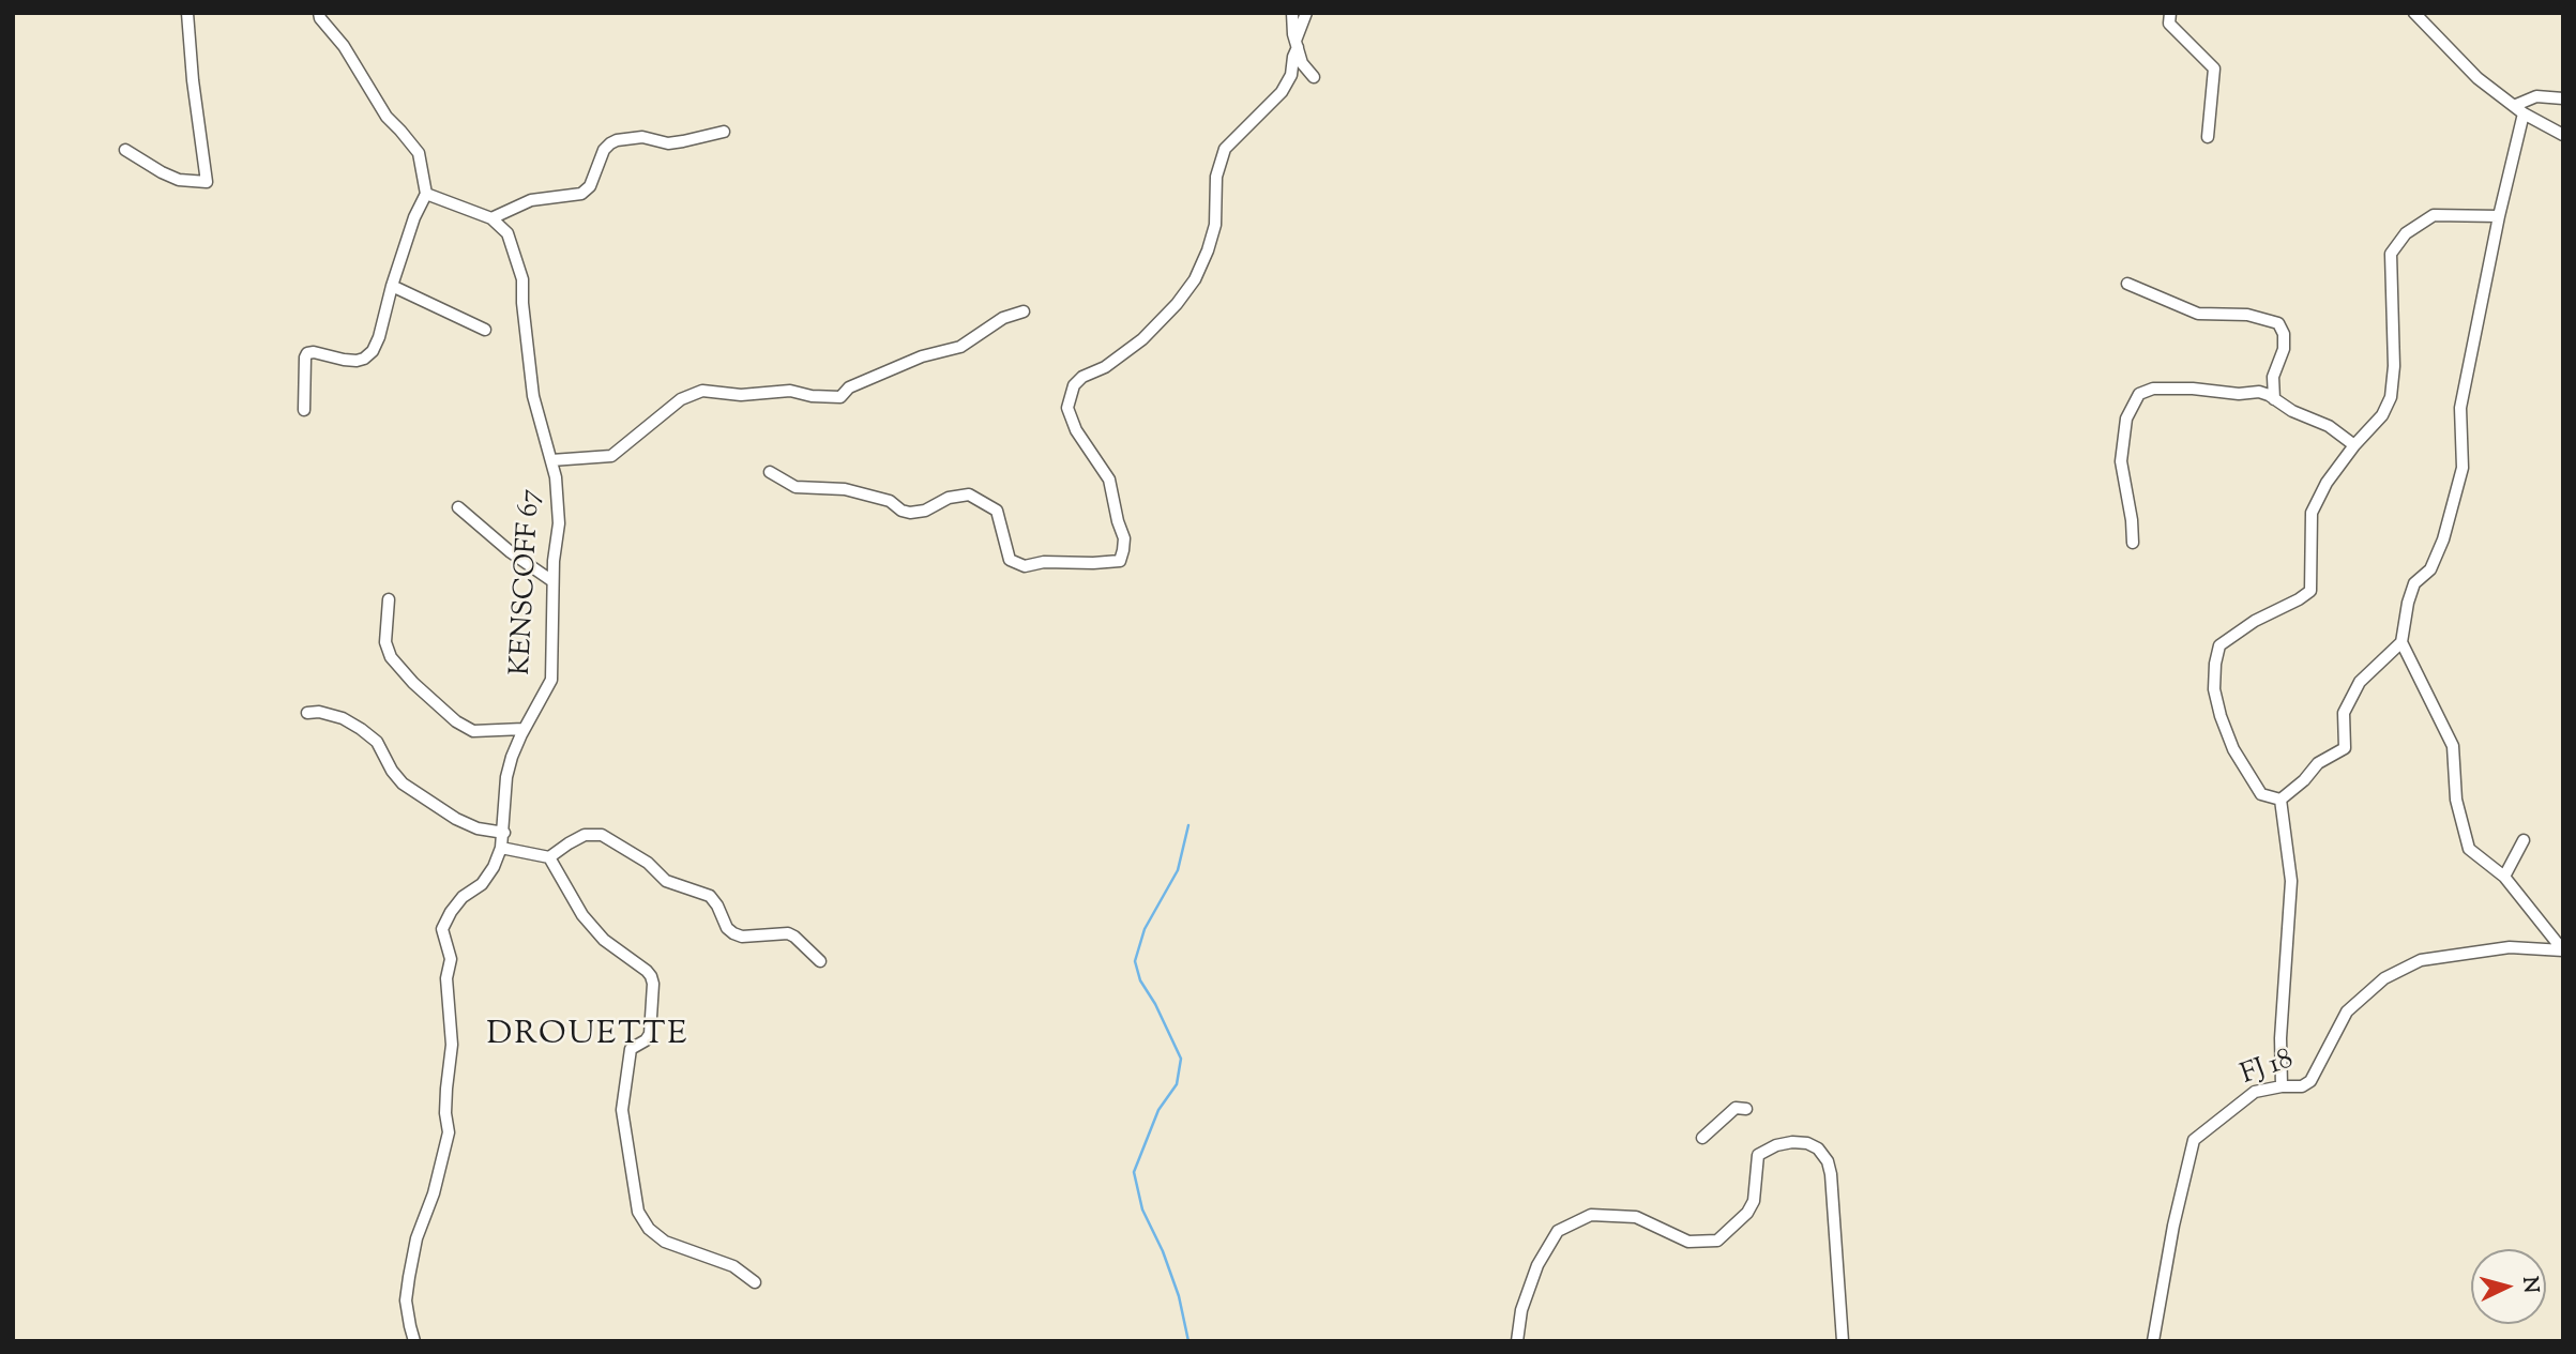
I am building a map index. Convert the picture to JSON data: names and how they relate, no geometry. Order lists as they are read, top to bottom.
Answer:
{
  "streets": {
    "street": ["KENSCOFF 67", "FJ 18"]
  },
  "districts": ["DROUETTE"],
  "north": "right"
}
